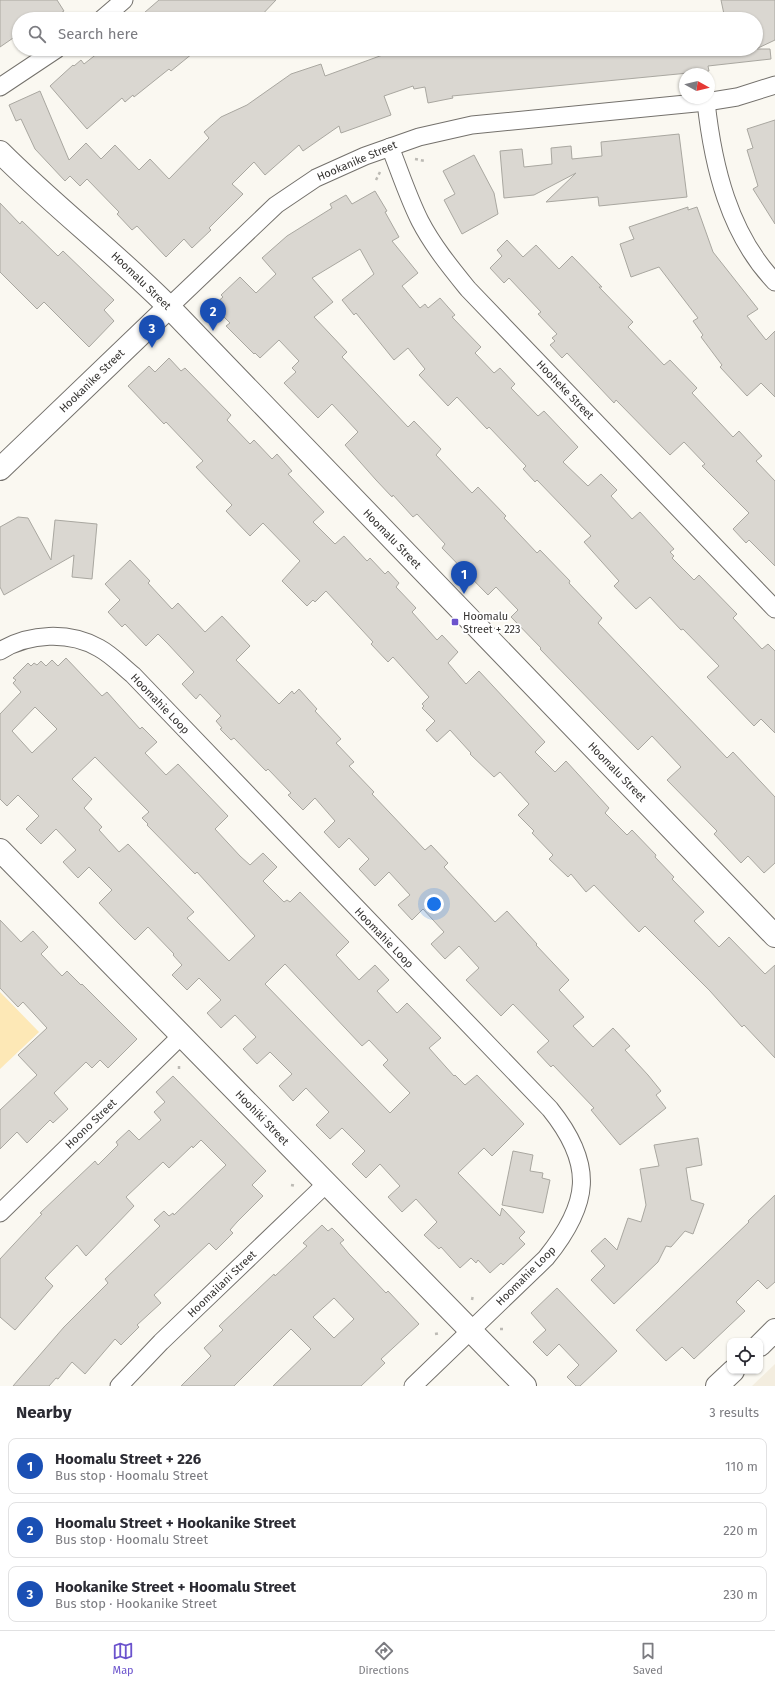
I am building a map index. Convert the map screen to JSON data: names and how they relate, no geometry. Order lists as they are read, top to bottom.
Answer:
{
  "streets": {
    "street": [
      "Hookanike Street",
      "Hoomalu Street",
      "Hooheke Street",
      "Hoomahie Loop",
      "Hoohiki Street",
      "Hoono Street",
      "Hoomailani Street"
    ]
  },
  "crossings": [
    ["Hookanike Street", "Hoomalu Street"],
    ["Hookanike Street", "Hooheke Street"],
    ["Hoomahie Loop", "Hoohiki Street"],
    ["Hoohiki Street", "Hoono Street"],
    ["Hoohiki Street", "Hoomailani Street"]
  ],
  "places": {
    "transit": ["Hoomalu Street + 223"]
  },
  "north": "right",
  "page": {
    "search": "Search here",
    "pins": ["2", "3", "1"],
    "heading": ["Nearby", "3 results"],
    "list": [
      {
        "mark": "1",
        "name": "Hoomalu Street + 226",
        "note": "Bus stop · Hoomalu Street",
        "value": "110 m"
      },
      {
        "mark": "2",
        "name": "Hoomalu Street + Hookanike Street",
        "note": "Bus stop · Hoomalu Street",
        "value": "220 m"
      },
      {
        "mark": "3",
        "name": "Hookanike Street + Hoomalu Street",
        "note": "Bus stop · Hookanike Street",
        "value": "230 m"
      }
    ],
    "nav": ["Map", "Directions", "Saved"]
  }
}
